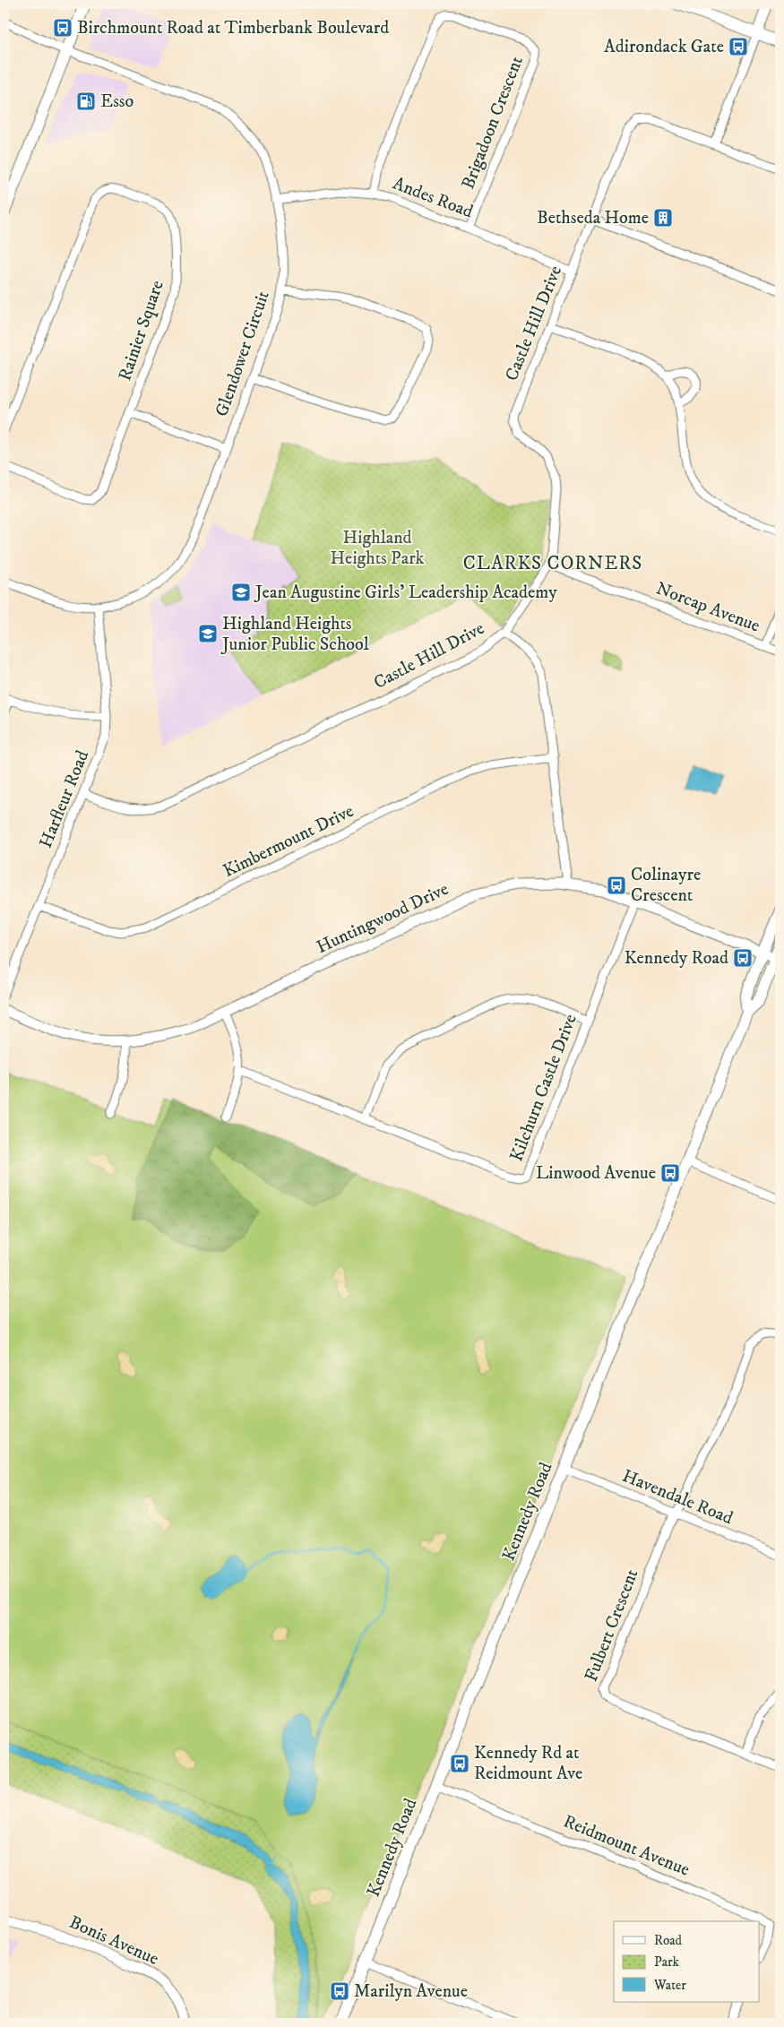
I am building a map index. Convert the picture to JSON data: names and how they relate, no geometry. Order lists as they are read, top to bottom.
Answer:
{
  "streets": {
    "main road": ["Kennedy Road"],
    "street": [
      "Brigadoon Crescent",
      "Andes Road",
      "Castle Hill Drive",
      "Rainier Square",
      "Glendower Circuit",
      "Norcap Avenue",
      "Harfleur Road",
      "Kimbermount Drive",
      "Huntingwood Drive",
      "Kilchurn Castle Drive",
      "Havendale Road",
      "Fulbert Crescent",
      "Reidmount Avenue",
      "Bonis Avenue"
    ]
  },
  "crossings": [
    ["Brigadoon Crescent", "Andes Road"],
    ["Andes Road", "Castle Hill Drive"],
    ["Andes Road", "Glendower Circuit"],
    ["Castle Hill Drive", "Norcap Avenue"],
    ["Castle Hill Drive", "Harfleur Road"],
    ["Glendower Circuit", "Harfleur Road"],
    ["Harfleur Road", "Kimbermount Drive"],
    ["Huntingwood Drive", "Kilchurn Castle Drive"],
    ["Huntingwood Drive", "Kennedy Road"],
    ["Havendale Road", "Kennedy Road"],
    ["Havendale Road", "Fulbert Crescent"],
    ["Kennedy Road", "Reidmount Avenue"]
  ],
  "districts": ["CLARKS CORNERS"],
  "parks": ["Highland Heights Park"],
  "places": {
    "bus stop": [
      "Birchmount Road at Timberbank Boulevard",
      "Adirondack Gate",
      "Colinayre Crescent",
      "Kennedy Road",
      "Linwood Avenue",
      "Kennedy Rd at Reidmount Ave",
      "Marilyn Avenue"
    ],
    "fuel station": ["Esso"],
    "building": ["Bethseda Home"],
    "school or university": ["Jean Augustine Girls' Leadership Academy", "Highland Heights Junior Public School"]
  },
  "legend": ["Road", "Park", "Water"]
}
